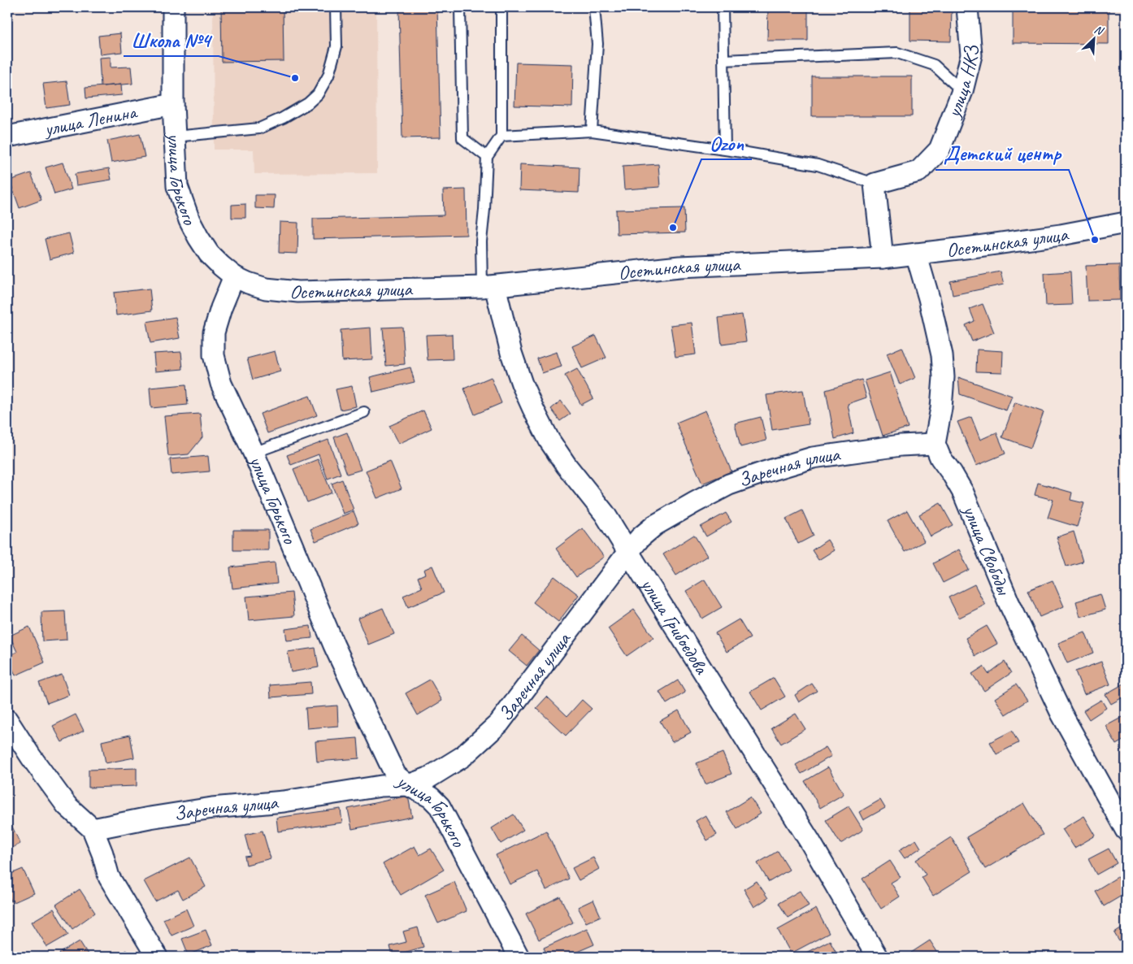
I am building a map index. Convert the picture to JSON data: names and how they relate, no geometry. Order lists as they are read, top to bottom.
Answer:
{
  "streets": {
    "street": [
      "улица НКЗ",
      "улица Ленина",
      "улица Горького",
      "Осетинская улица",
      "Заречная улица",
      "улица Свободы",
      "улица Грибоедова"
    ]
  },
  "crossings": [
    ["улица Ленина", "улица Горького"],
    ["улица Горького", "Осетинская улица"],
    ["улица Горького", "Заречная улица"],
    ["Осетинская улица", "улица Грибоедова"],
    ["Заречная улица", "улица Свободы"],
    ["Заречная улица", "улица Грибоедова"]
  ],
  "places": ["Школа №4", "Ozon", "Детский центр"],
  "north": "top right"
}
